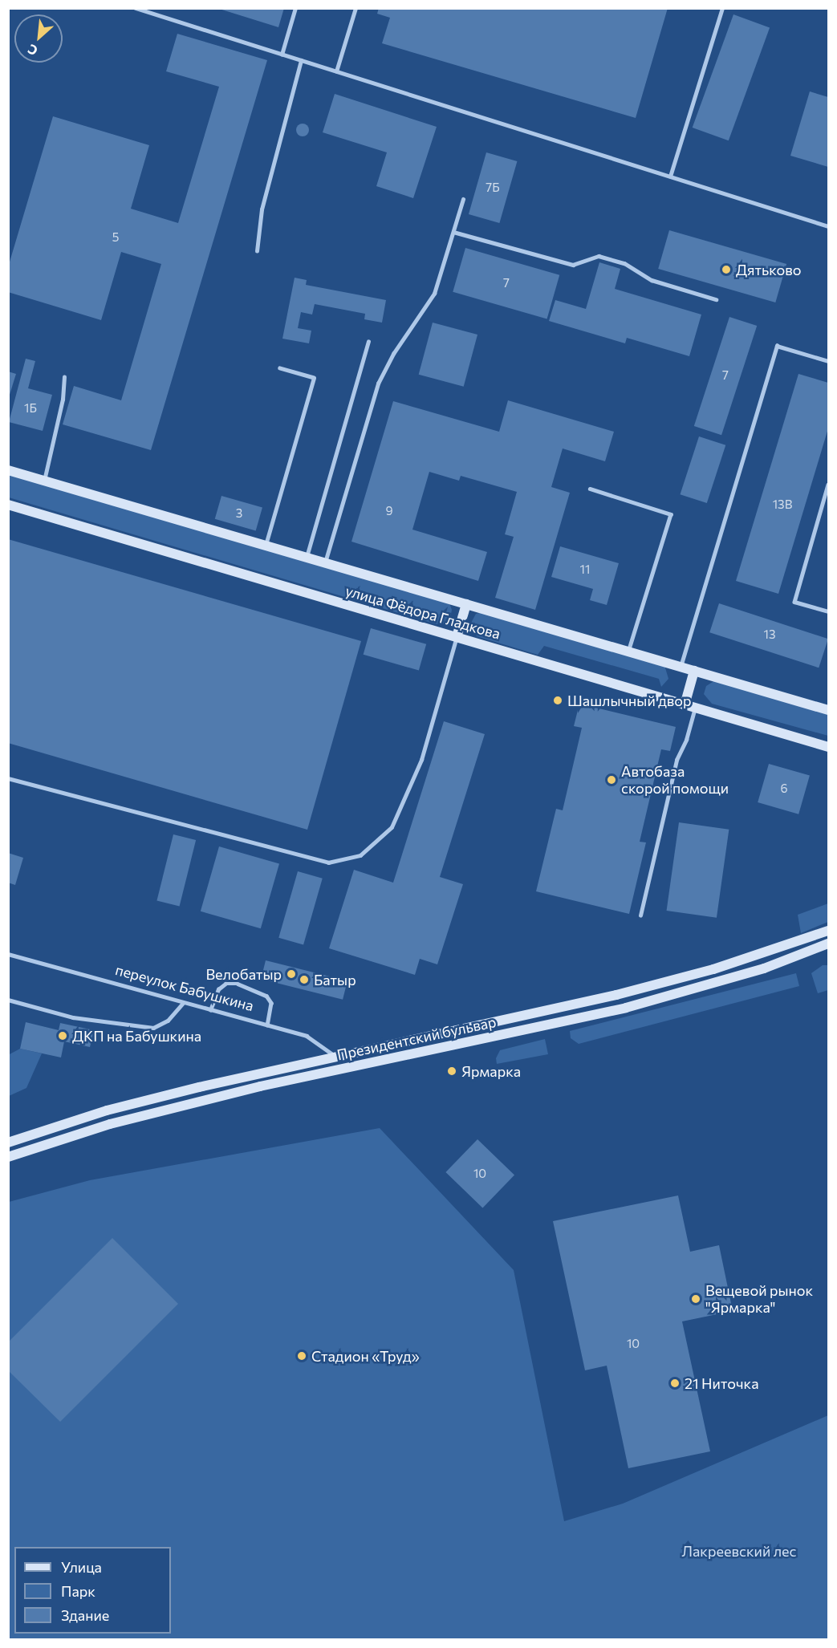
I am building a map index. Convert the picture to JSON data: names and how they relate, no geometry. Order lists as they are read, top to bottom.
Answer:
{
  "streets": {
    "main road": ["улица Фёдора Гладкова", "переулок Бабушкина", "Президентский бульвар"]
  },
  "crossings": [
    ["переулок Бабушкина", "Президентский бульвар"]
  ],
  "parks": ["Лакреевский лес"],
  "places": [
    "Дятьково",
    "Шашлычный двор",
    "Автобаза скорой помощи",
    "Велобатыр",
    "Батыр",
    "ДКП на Бабушкина",
    "Ярмарка",
    "Вещевой рынок \"Ярмарка\"",
    "Стадион «Труд»",
    "21 Ниточка"
  ],
  "house_numbers": [
    "7Б",
    "5",
    "7",
    "7",
    "1Б",
    "13В",
    "9",
    "3",
    "11",
    "13",
    "6",
    "10",
    "10"
  ],
  "legend": ["Улица", "Парк", "Здание"],
  "north": "bottom left"
}
